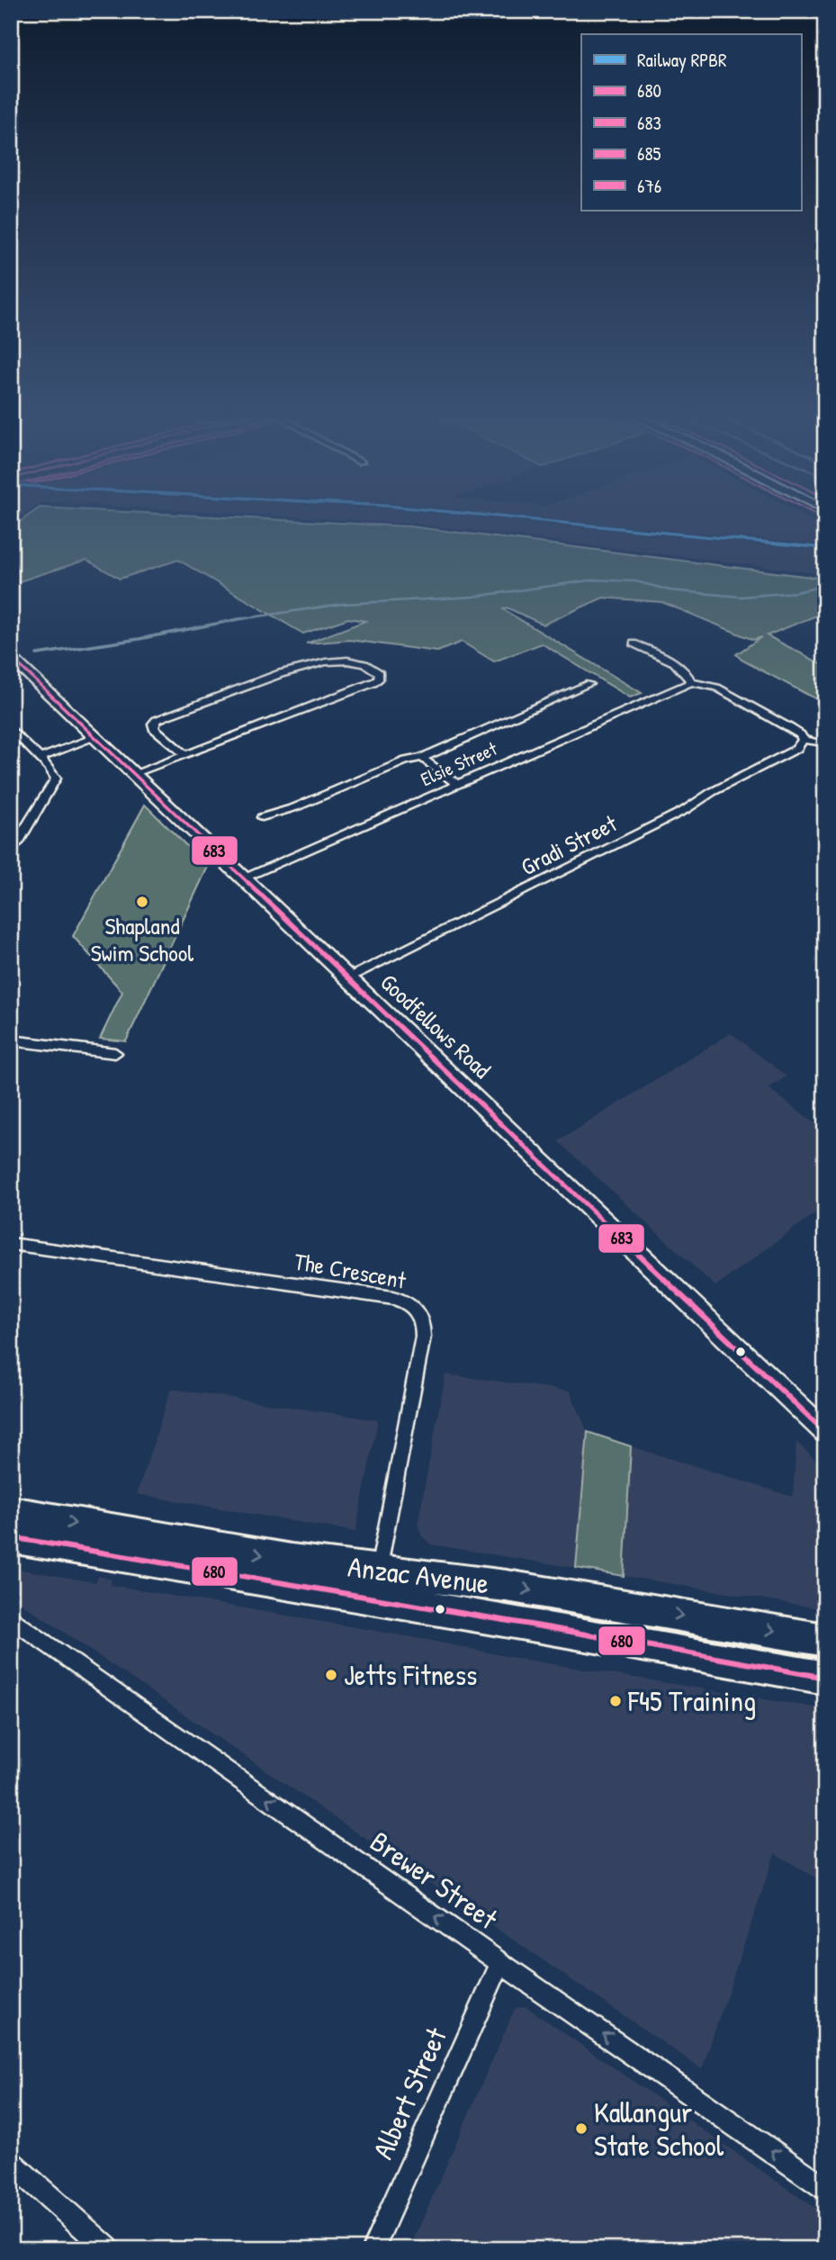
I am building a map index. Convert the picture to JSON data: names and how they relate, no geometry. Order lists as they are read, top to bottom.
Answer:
{
  "streets": {
    "highway": ["Anzac Avenue"],
    "street": [
      "Elsie Street",
      "Gradi Street",
      "Goodfellows Road",
      "The Crescent",
      "Brewer Street",
      "Albert Street"
    ]
  },
  "crossings": [
    ["Elsie Street", "Goodfellows Road"],
    ["Gradi Street", "Goodfellows Road"],
    ["The Crescent", "Anzac Avenue"],
    ["Brewer Street", "Albert Street"]
  ],
  "one_way": ["Brewer Street"],
  "places": [
    "Shapland Swim School",
    "Jetts Fitness",
    "F45 Training",
    "Kallangur State School"
  ],
  "lines": ["rail line RPBR", "transit line 683", "transit line 680"],
  "legend": [
    "Railway RPBR",
    "680",
    "683",
    "685",
    "676"
  ]
}
